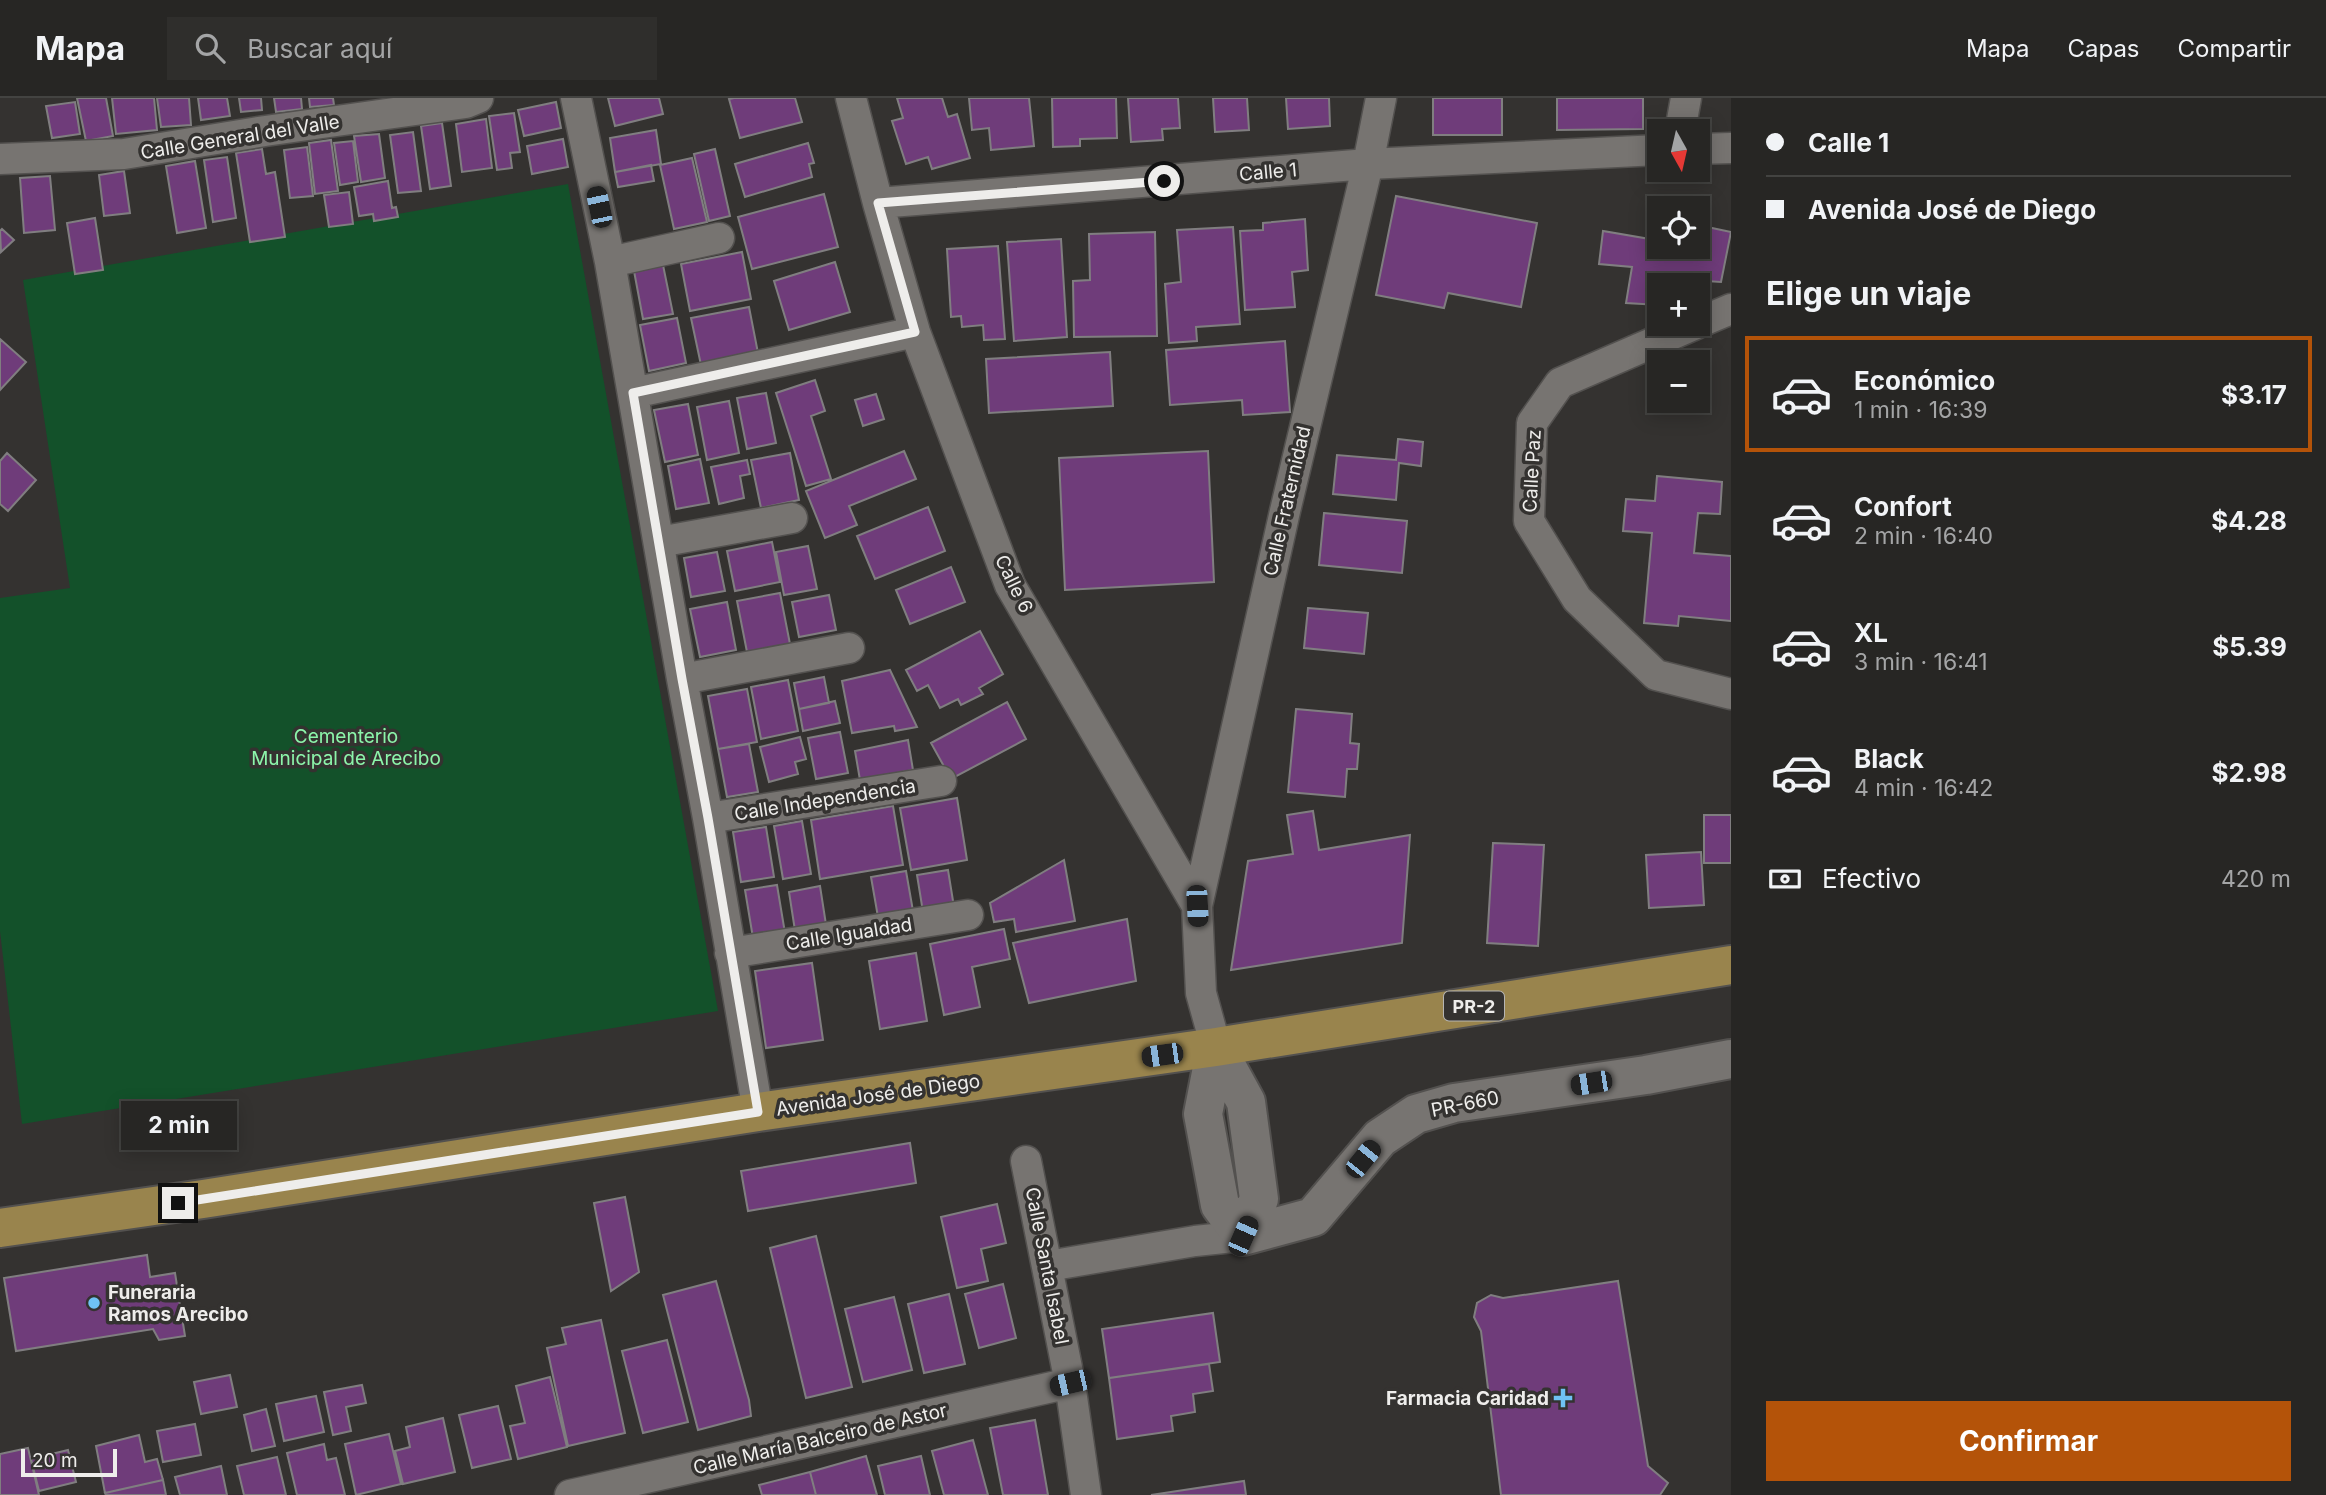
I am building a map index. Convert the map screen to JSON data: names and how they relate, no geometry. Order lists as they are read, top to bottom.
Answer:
{
  "streets": {
    "main road": ["PR-2", "Avenida José de Diego"],
    "street": [
      "Calle General del Valle",
      "Calle 1",
      "Calle Paz",
      "Calle Fraternidad",
      "Calle 6",
      "Calle Independencia",
      "Calle Igualdad",
      "PR-660",
      "Calle Santa Isabel",
      "Calle María Balceiro de Astor"
    ]
  },
  "crossings": [
    ["Calle 1", "Calle Fraternidad"],
    ["Calle 1", "Calle 6"],
    ["Calle Fraternidad", "Calle 6"],
    ["Calle 6", "PR-2"],
    ["Calle 6", "Avenida José de Diego"],
    ["PR-2", "Avenida José de Diego"],
    ["Calle Santa Isabel", "Calle María Balceiro de Astor"]
  ],
  "parks": ["Cementerio Municipal de Arecibo"],
  "places": {
    "other": ["Funeraria Ramos Arecibo"],
    "health": ["Farmacia Caridad"]
  },
  "scale_bar": "20 m",
  "north": "bottom",
  "page": {
    "header": "Mapa",
    "search": "Buscar aquí",
    "nav": ["Mapa", "Capas", "Compartir"],
    "banner": ["Calle 1", "Avenida José de Diego"],
    "map_buttons": ["+", "−"],
    "heading": "Elige un viaje",
    "list": [
      {
        "name": "Económico",
        "note": "1 min · 16:39",
        "value": "$3.17"
      },
      {
        "name": "Confort",
        "note": "2 min · 16:40",
        "value": "$4.28"
      },
      {
        "name": "XL",
        "note": "3 min · 16:41",
        "value": "$5.39"
      },
      {
        "name": "Black",
        "note": "4 min · 16:42",
        "value": "$2.98"
      }
    ],
    "pay": ["Efectivo", "420 m"],
    "bubble": "2 min",
    "buttons": "Confirmar",
    "scale": "20 m"
  }
}
